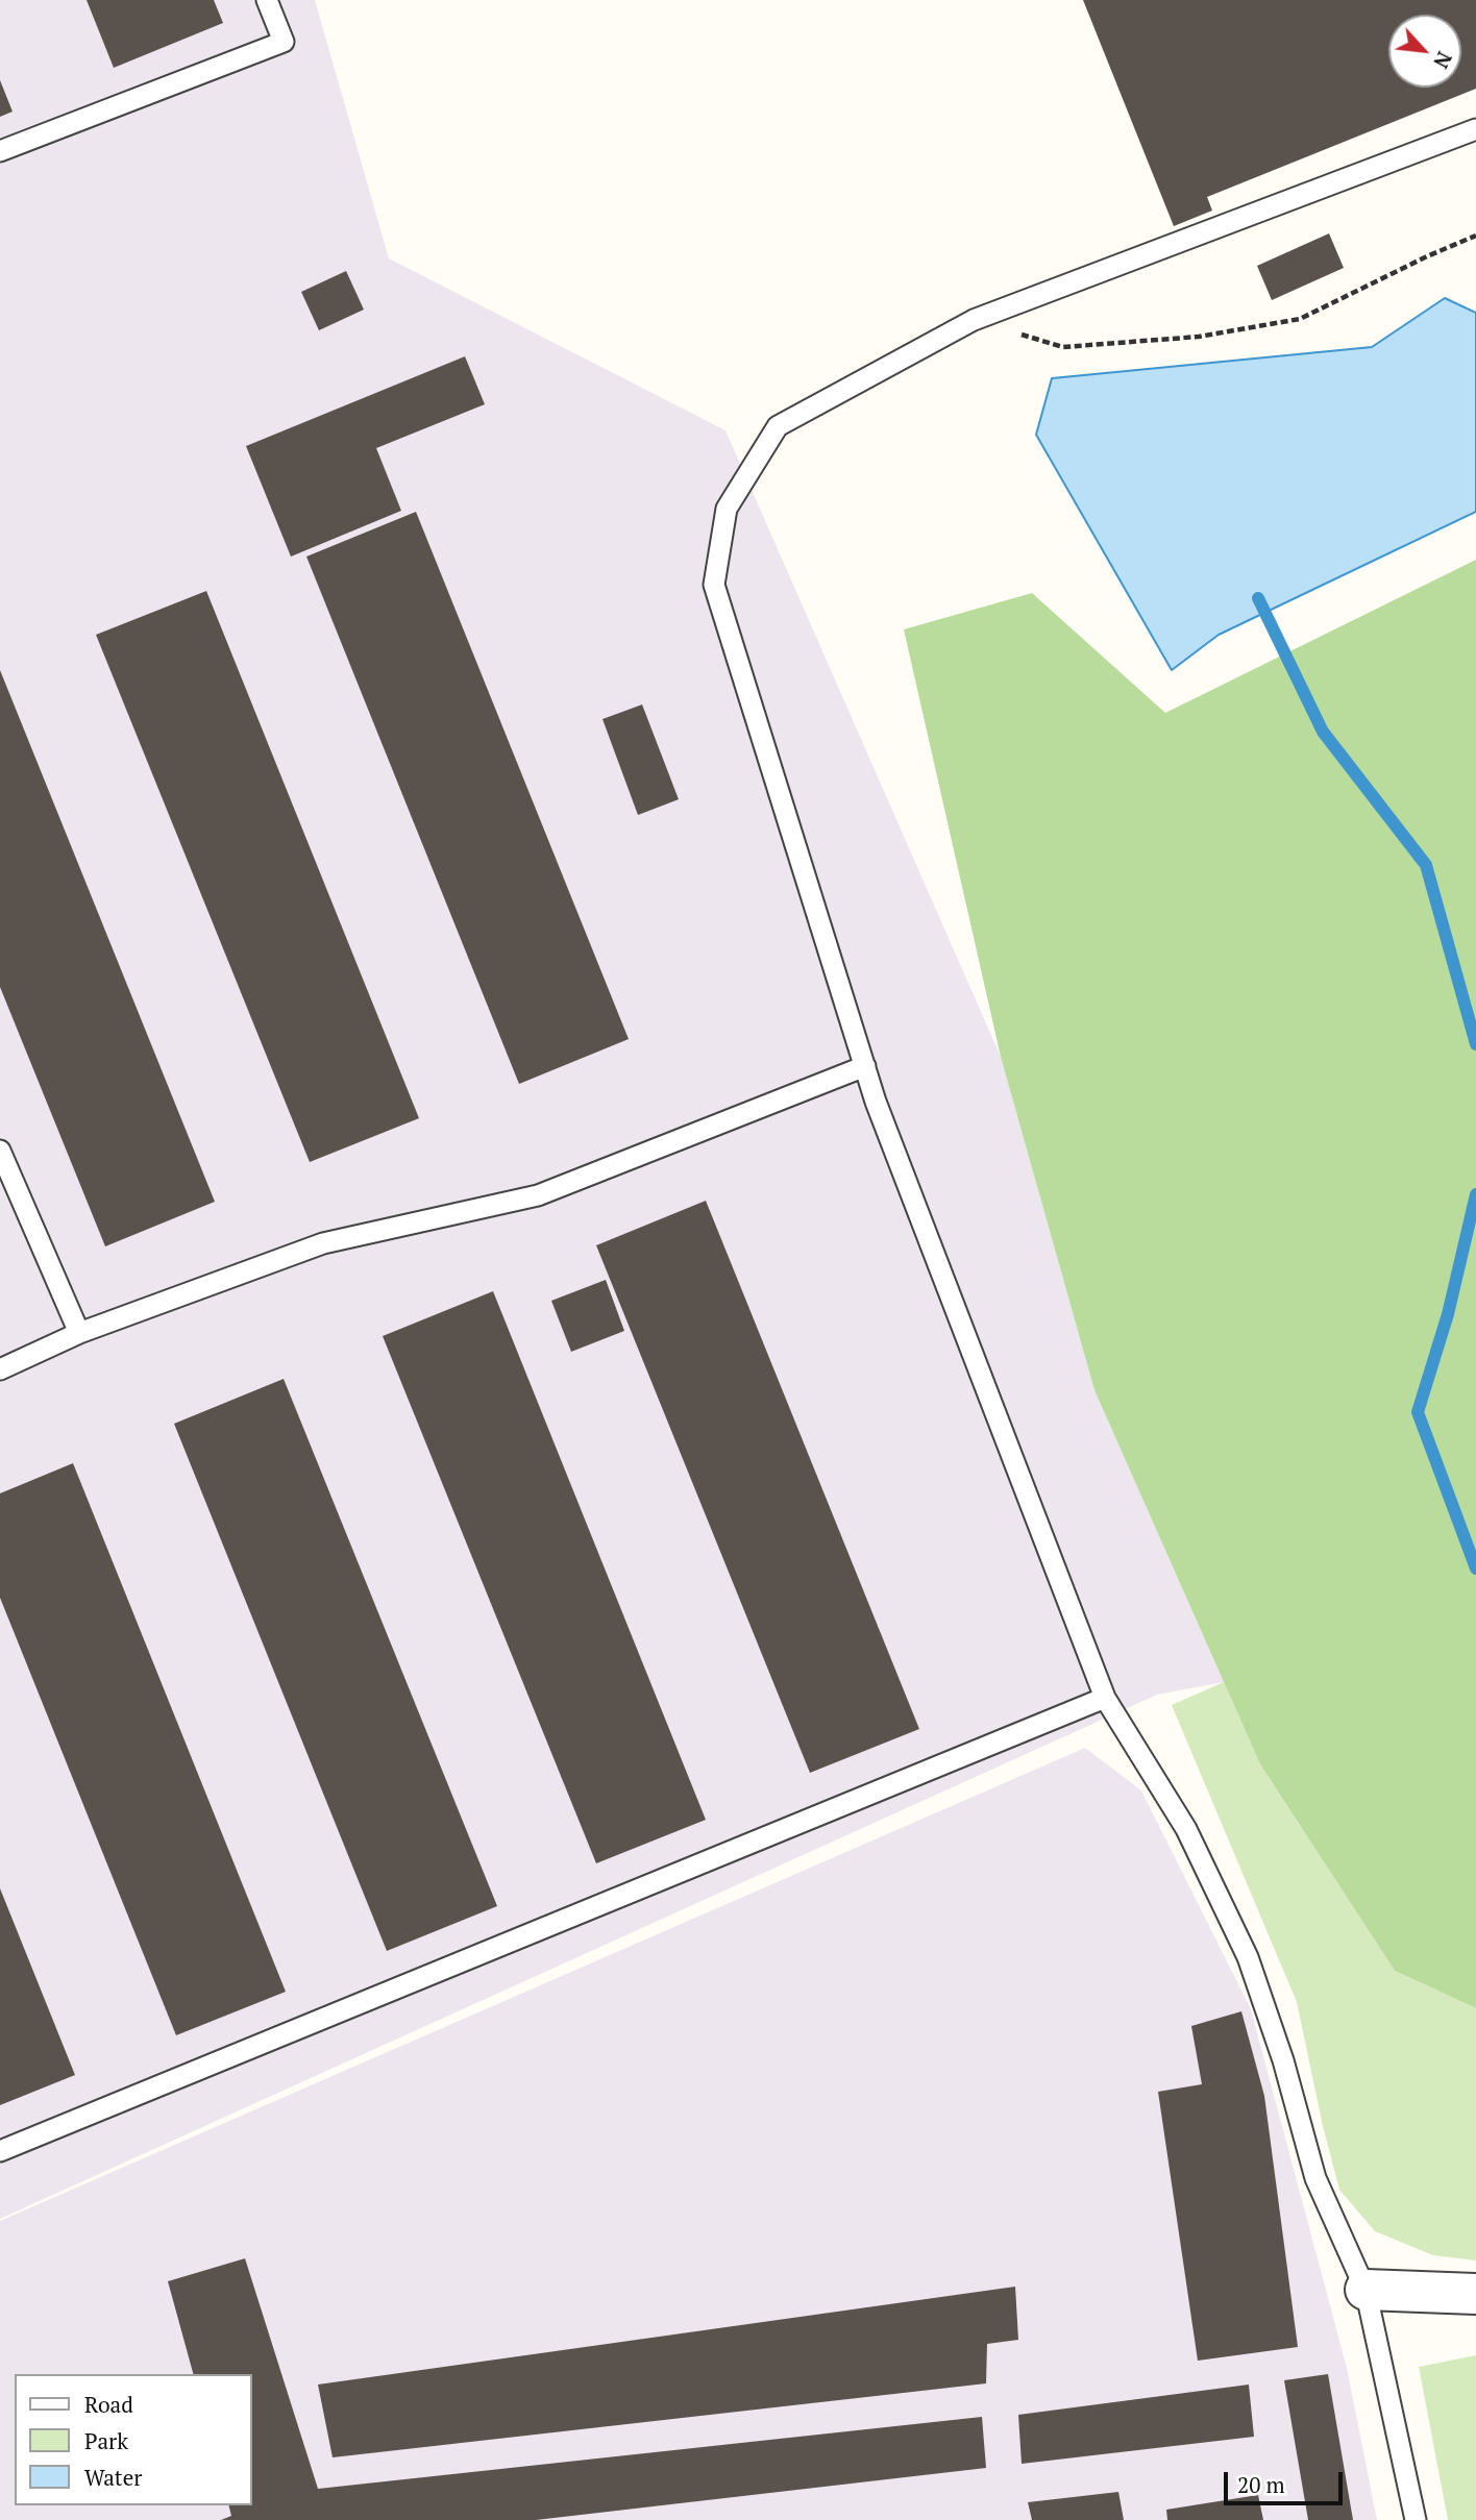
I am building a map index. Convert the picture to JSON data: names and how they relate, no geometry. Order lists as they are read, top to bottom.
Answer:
{
  "legend": ["Road", "Park", "Water"],
  "scale_bar": "20 m",
  "north": "bottom right"
}
